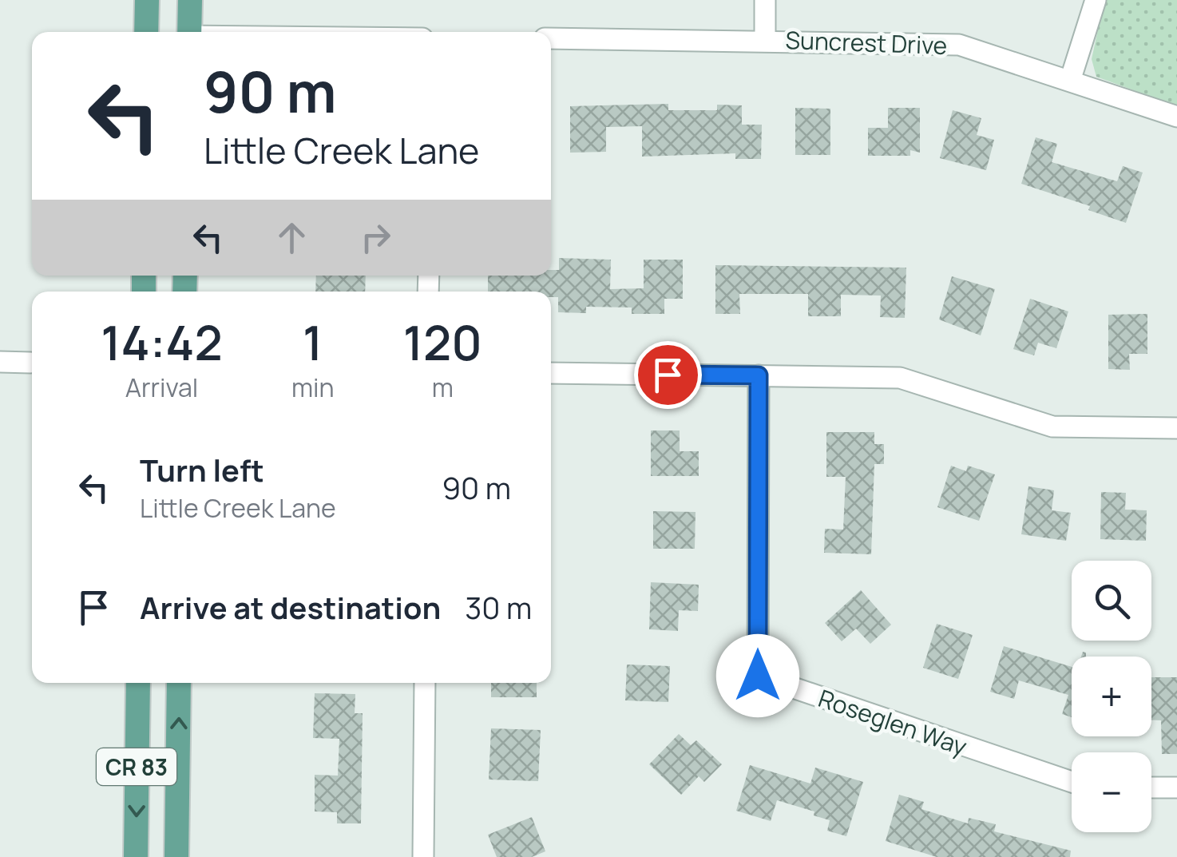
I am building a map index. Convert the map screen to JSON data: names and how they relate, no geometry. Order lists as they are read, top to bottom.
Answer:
{
  "streets": {
    "main road": ["CR 83"],
    "street": ["Suncrest Drive", "Roseglen Way"]
  },
  "page": {
    "turn": ["90 m", "Little Creek Lane"],
    "eta": [
      "14:42",
      "Arrival",
      "1",
      "min",
      "120",
      "m"
    ],
    "list": [
      {
        "name": "Turn left",
        "note": "Little Creek Lane",
        "value": "90 m"
      },
      {
        "name": "Arrive at destination",
        "value": "30 m"
      }
    ],
    "map_buttons": ["+", "−"]
  }
}
